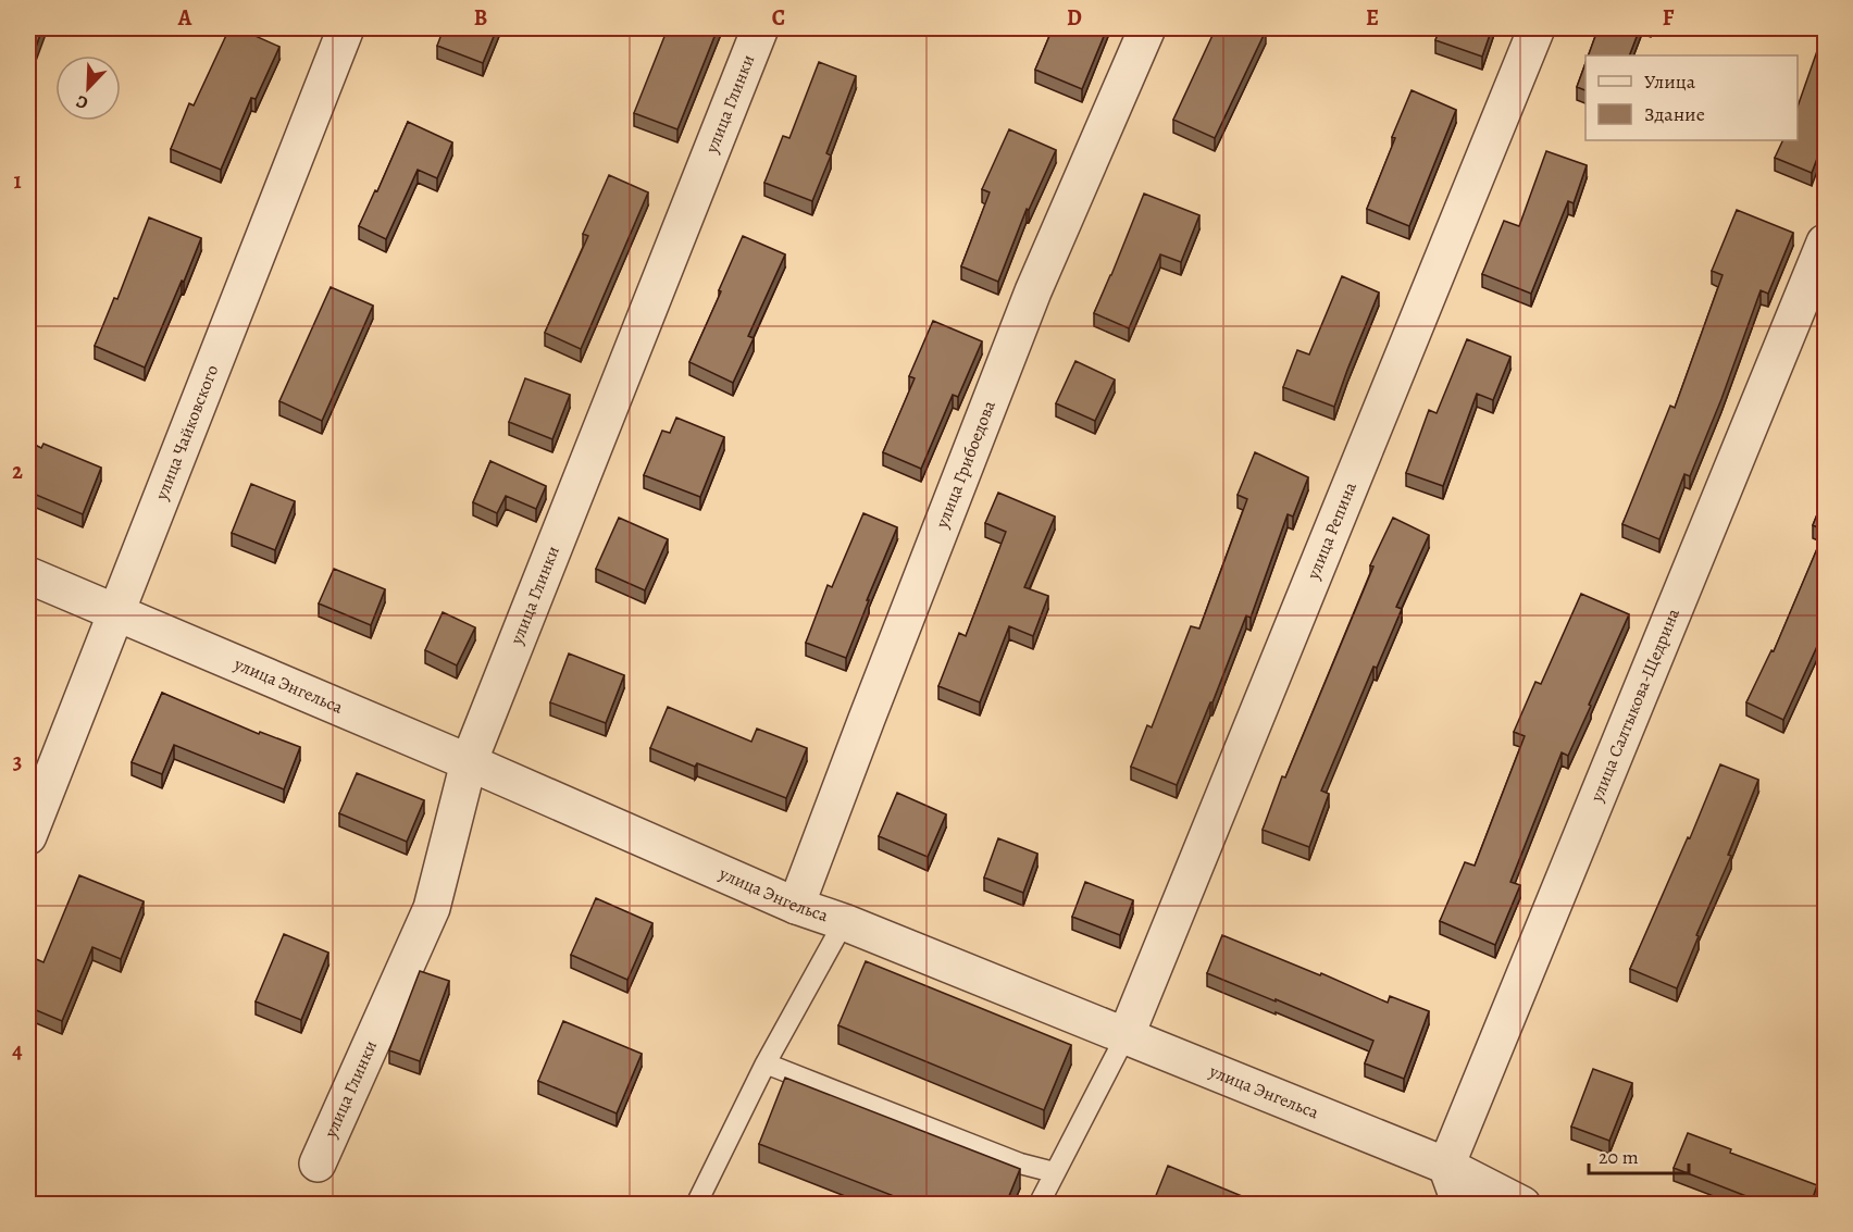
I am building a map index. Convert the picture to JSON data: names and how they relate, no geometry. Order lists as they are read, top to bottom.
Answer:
{
  "streets": {
    "street": [
      "улица Глинки",
      "улица Чайковского",
      "улица Грибоедова",
      "улица Репина",
      "улица Энгельса",
      "улица Салтыкова-Щедрина"
    ]
  },
  "crossings": [
    ["улица Глинки", "улица Энгельса"],
    ["улица Чайковского", "улица Энгельса"],
    ["улица Грибоедова", "улица Энгельса"],
    ["улица Репина", "улица Энгельса"],
    ["улица Энгельса", "улица Салтыкова-Щедрина"]
  ],
  "legend": ["Улица", "Здание"],
  "scale_bar": "20 m",
  "north": "bottom left",
  "grid": {
    "columns": [
      "A",
      "B",
      "C",
      "D",
      "E",
      "F"
    ],
    "rows": [
      "1",
      "2",
      "3",
      "4"
    ]
  }
}
